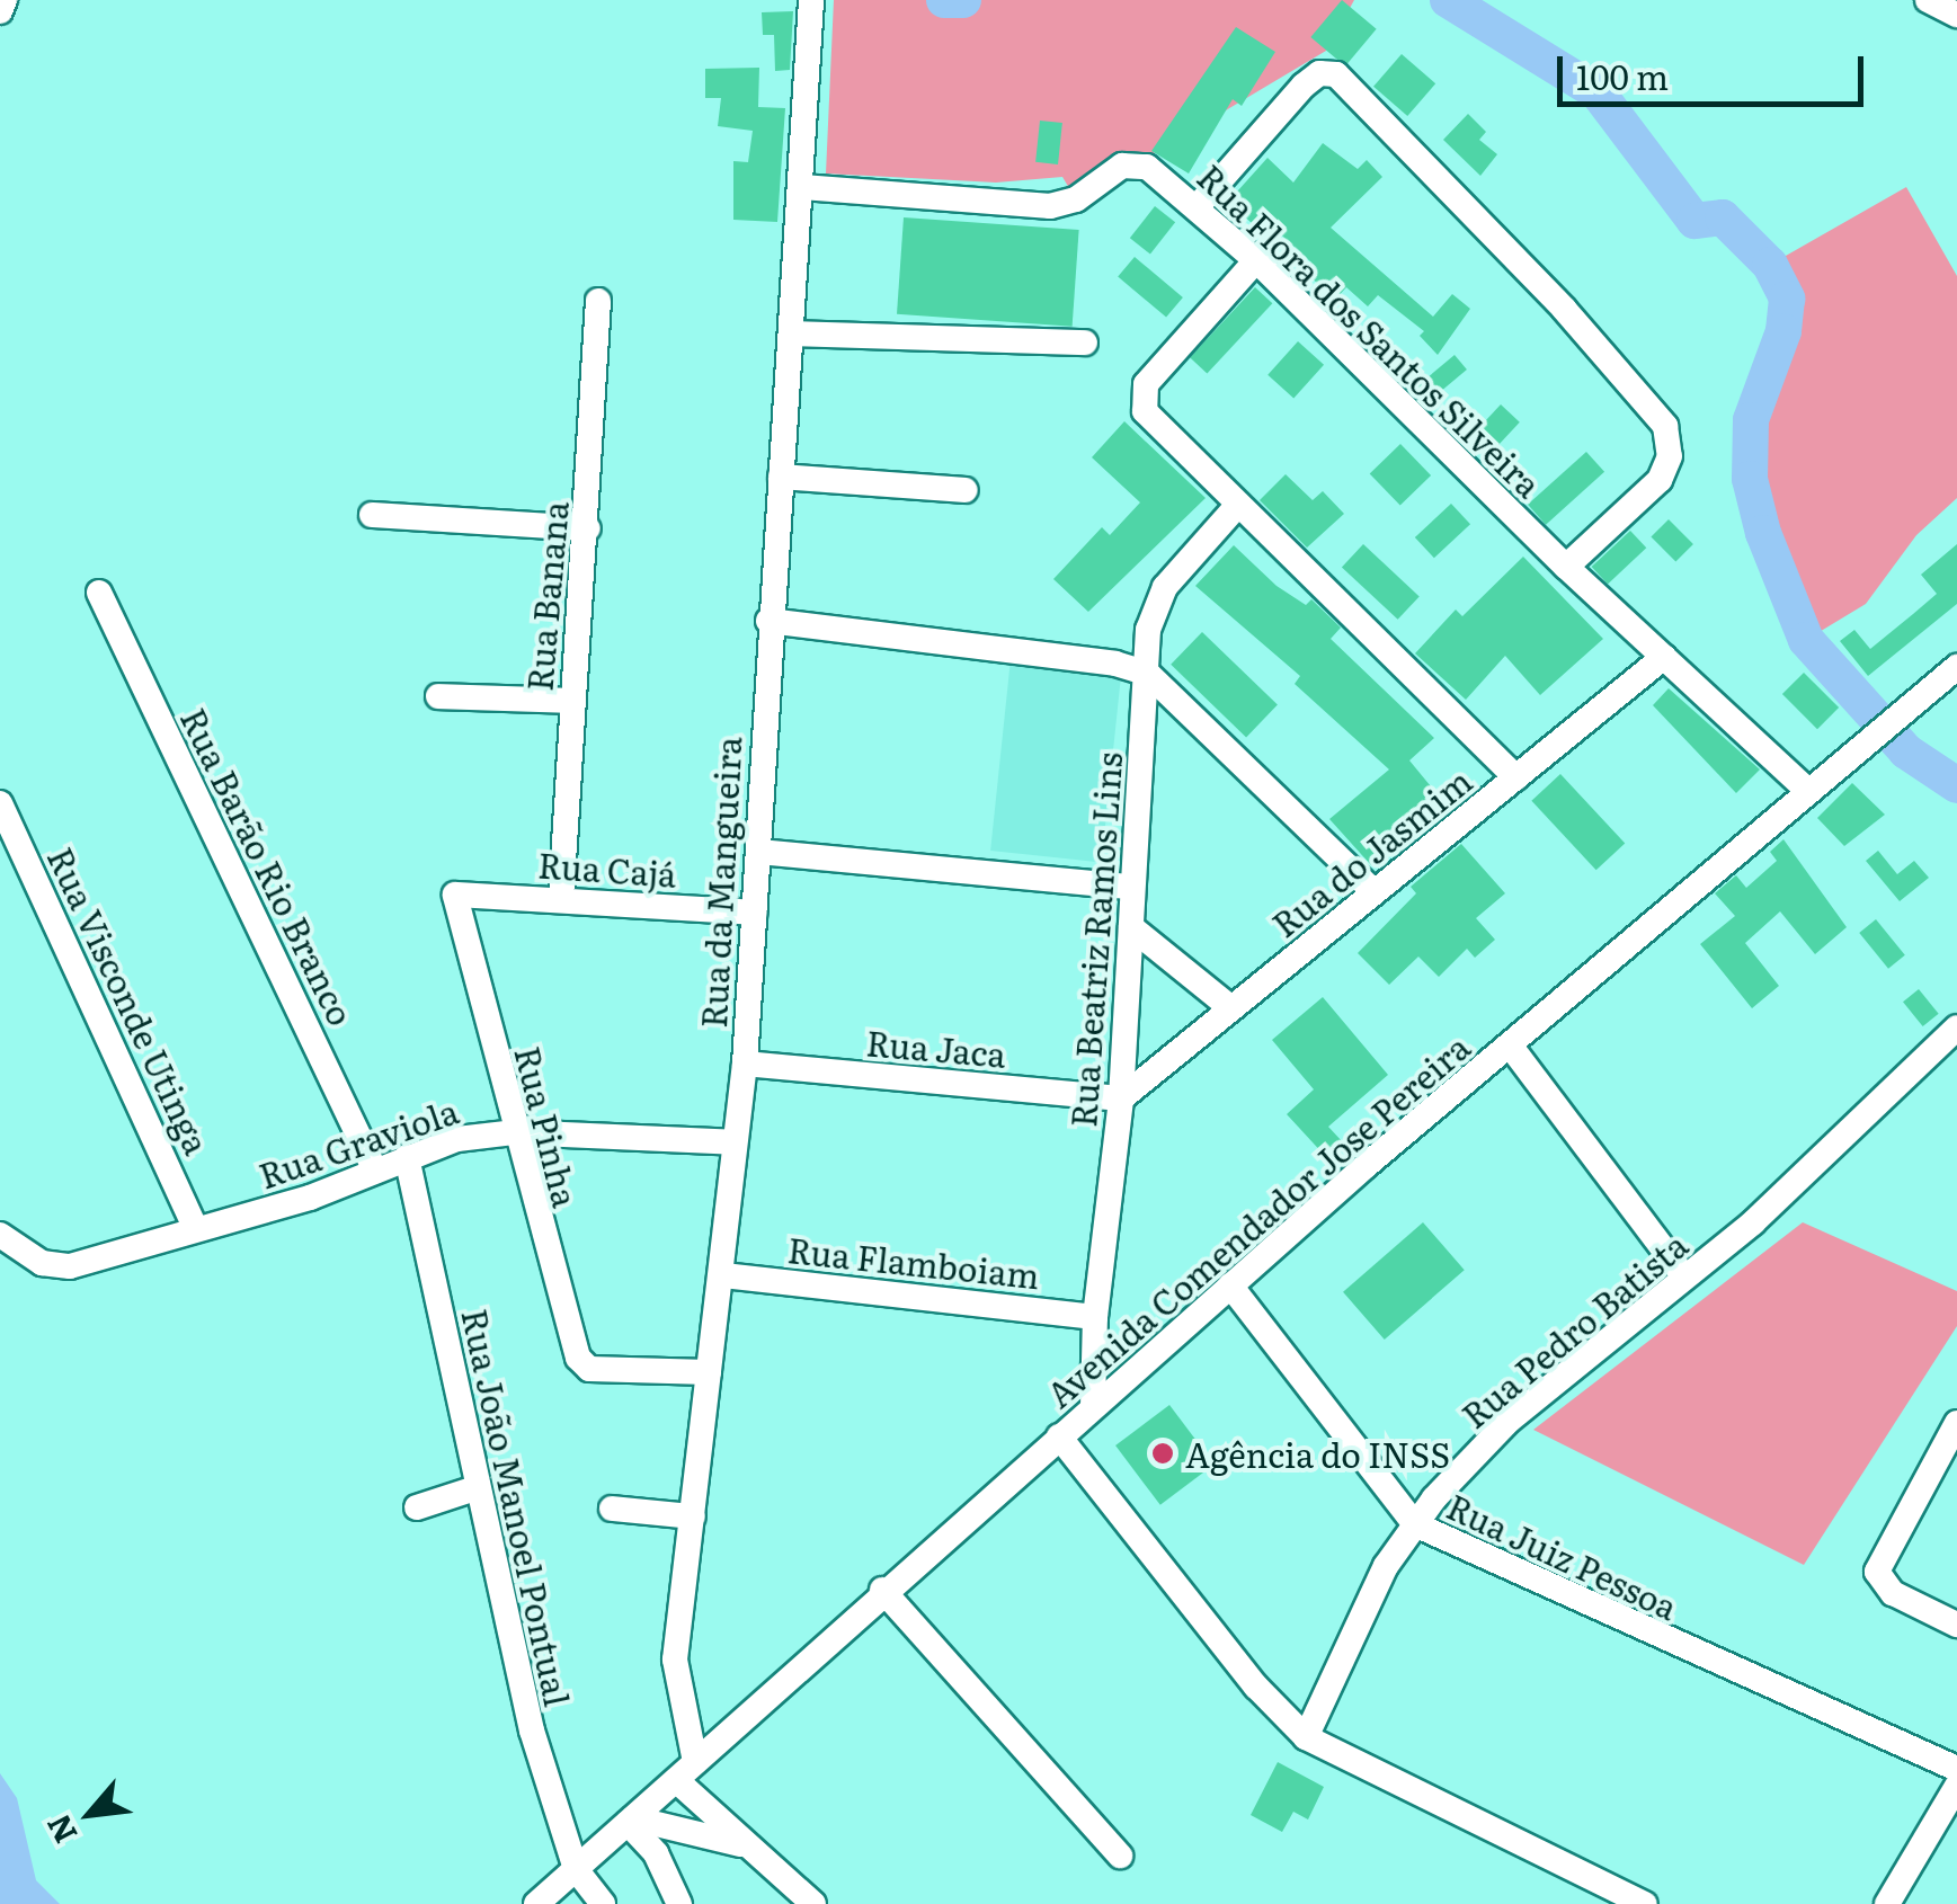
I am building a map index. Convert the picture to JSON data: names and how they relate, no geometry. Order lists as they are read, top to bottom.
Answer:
{
  "streets": {
    "street": [
      "Rua Flora dos Santos Silveira",
      "Rua Banana",
      "Rua do Jasmim",
      "Rua Barão Rio Branco",
      "Rua Cajá",
      "Rua da Mangueira",
      "Rua Beatriz Ramos Lins",
      "Rua Visconde Utinga",
      "Rua Jaca",
      "Rua Pinha",
      "Rua Graviola",
      "Avenida Comendador Jose Pereira",
      "Rua Flamboiam",
      "Rua Pedro Batista",
      "Rua João Manoel Pontual",
      "Rua Juiz Pessoa"
    ]
  },
  "crossings": [
    ["Rua Flora dos Santos Silveira", "Rua do Jasmim"],
    ["Rua Flora dos Santos Silveira", "Rua da Mangueira"],
    ["Rua Flora dos Santos Silveira", "Avenida Comendador Jose Pereira"],
    ["Rua Banana", "Rua Cajá"],
    ["Rua do Jasmim", "Rua Beatriz Ramos Lins"],
    ["Rua do Jasmim", "Rua Jaca"],
    ["Rua Barão Rio Branco", "Rua Graviola"],
    ["Rua Cajá", "Rua da Mangueira"],
    ["Rua Cajá", "Rua Pinha"],
    ["Rua da Mangueira", "Rua Jaca"],
    ["Rua da Mangueira", "Rua Pinha"],
    ["Rua da Mangueira", "Rua Graviola"],
    ["Rua da Mangueira", "Avenida Comendador Jose Pereira"],
    ["Rua da Mangueira", "Rua Flamboiam"],
    ["Rua Beatriz Ramos Lins", "Rua Jaca"],
    ["Rua Beatriz Ramos Lins", "Avenida Comendador Jose Pereira"],
    ["Rua Beatriz Ramos Lins", "Rua Flamboiam"],
    ["Rua Visconde Utinga", "Rua Graviola"],
    ["Rua Pinha", "Rua Graviola"],
    ["Rua Graviola", "Rua João Manoel Pontual"],
    ["Avenida Comendador Jose Pereira", "Rua João Manoel Pontual"],
    ["Avenida Comendador Jose Pereira", "Rua Juiz Pessoa"],
    ["Rua Pedro Batista", "Rua Juiz Pessoa"]
  ],
  "places": ["Agência do INSS"],
  "scale_bar": "100 m",
  "north": "bottom left"
}
